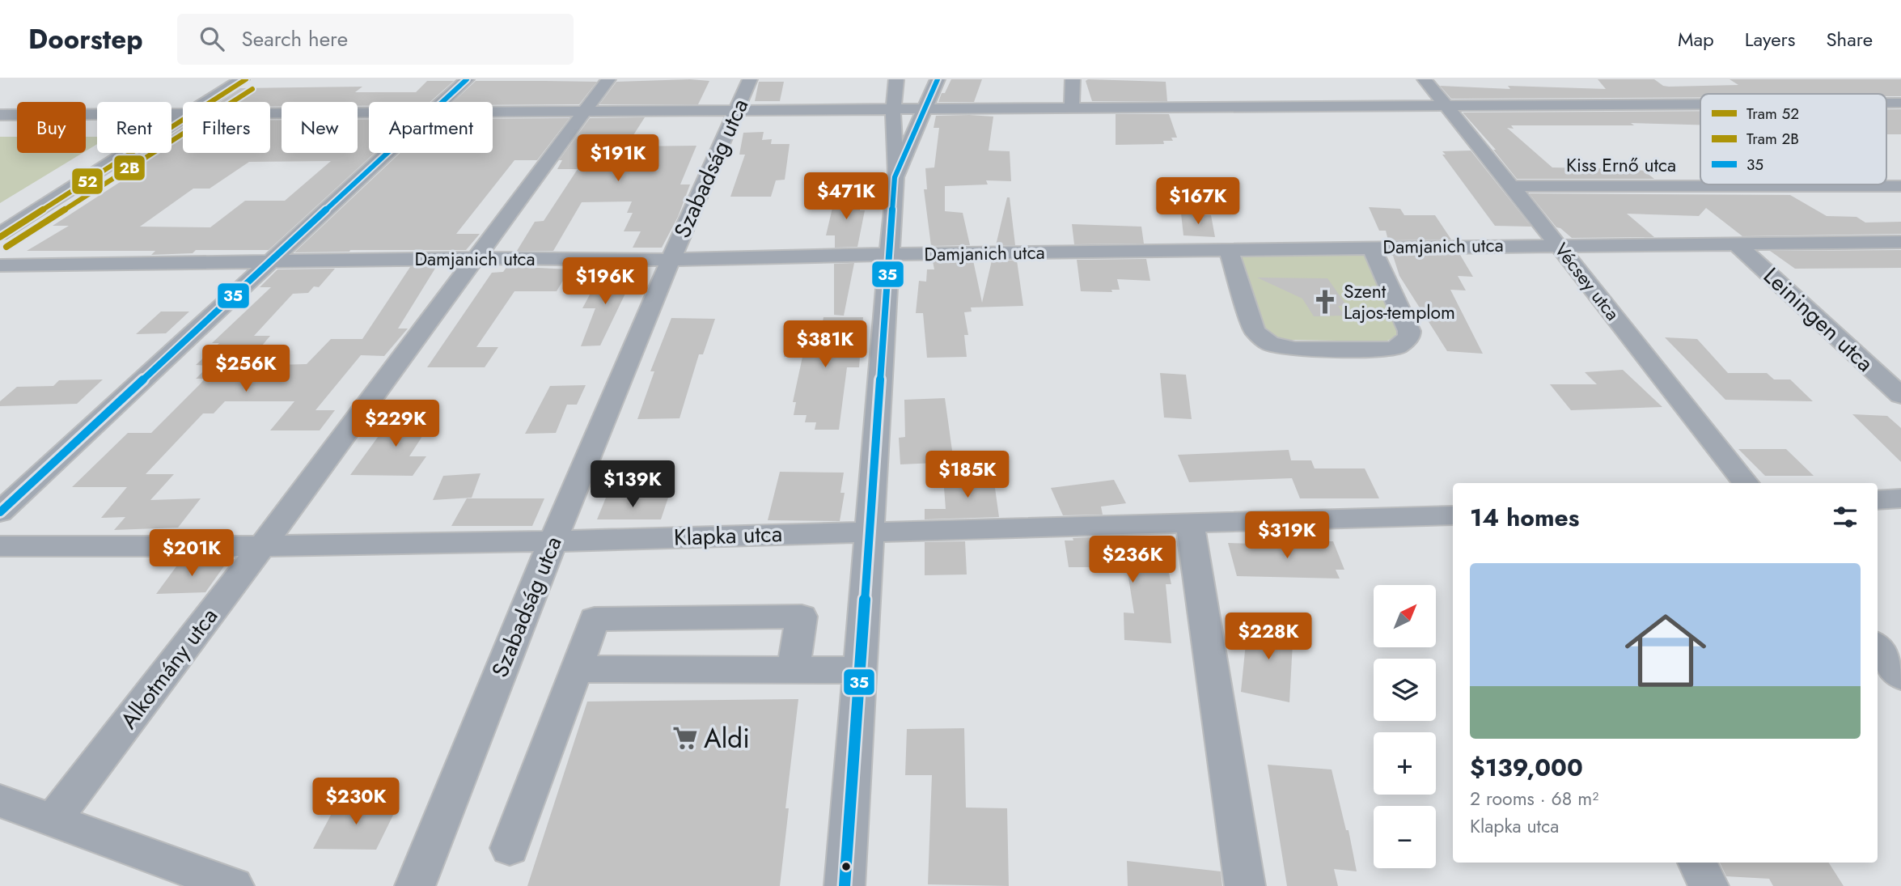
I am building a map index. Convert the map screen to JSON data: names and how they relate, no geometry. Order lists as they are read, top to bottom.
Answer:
{
  "streets": {
    "street": [
      "Kiss Ernő utca",
      "Szabadság utca",
      "Damjanich utca",
      "Vécsey utca",
      "Leiningen utca",
      "Klapka utca",
      "Alkotmány utca"
    ]
  },
  "crossings": [
    ["Kiss Ernő utca", "Vécsey utca"],
    ["Szabadság utca", "Damjanich utca"],
    ["Szabadság utca", "Klapka utca"],
    ["Damjanich utca", "Vécsey utca"],
    ["Damjanich utca", "Leiningen utca"],
    ["Damjanich utca", "Alkotmány utca"],
    ["Klapka utca", "Alkotmány utca"]
  ],
  "places": {
    "church": ["Szent Lajos-templom"],
    "supermarket": ["Aldi"]
  },
  "lines": ["tram line 52", "transit line 35", "tram line 2B"],
  "legend": ["Tram 52", "Tram 2B", "35"],
  "north": "top right",
  "page": {
    "header": "Doorstep",
    "search": "Search here",
    "nav": ["Map", "Layers", "Share"],
    "chip": [
      "Buy",
      "Rent",
      "Filters",
      "New",
      "Apartment"
    ],
    "price": [
      "$191K",
      "$471K",
      "$167K",
      "$196K",
      "$381K",
      "$256K",
      "$229K",
      "$185K",
      "$139K",
      "$319K",
      "$201K",
      "$236K",
      "$228K",
      "$230K"
    ],
    "heading": "14 homes",
    "list": [
      {
        "name": "$139,000",
        "note": "2 rooms · 68 m² · Klapka utca"
      }
    ],
    "map_buttons": ["+", "−"]
  }
}
